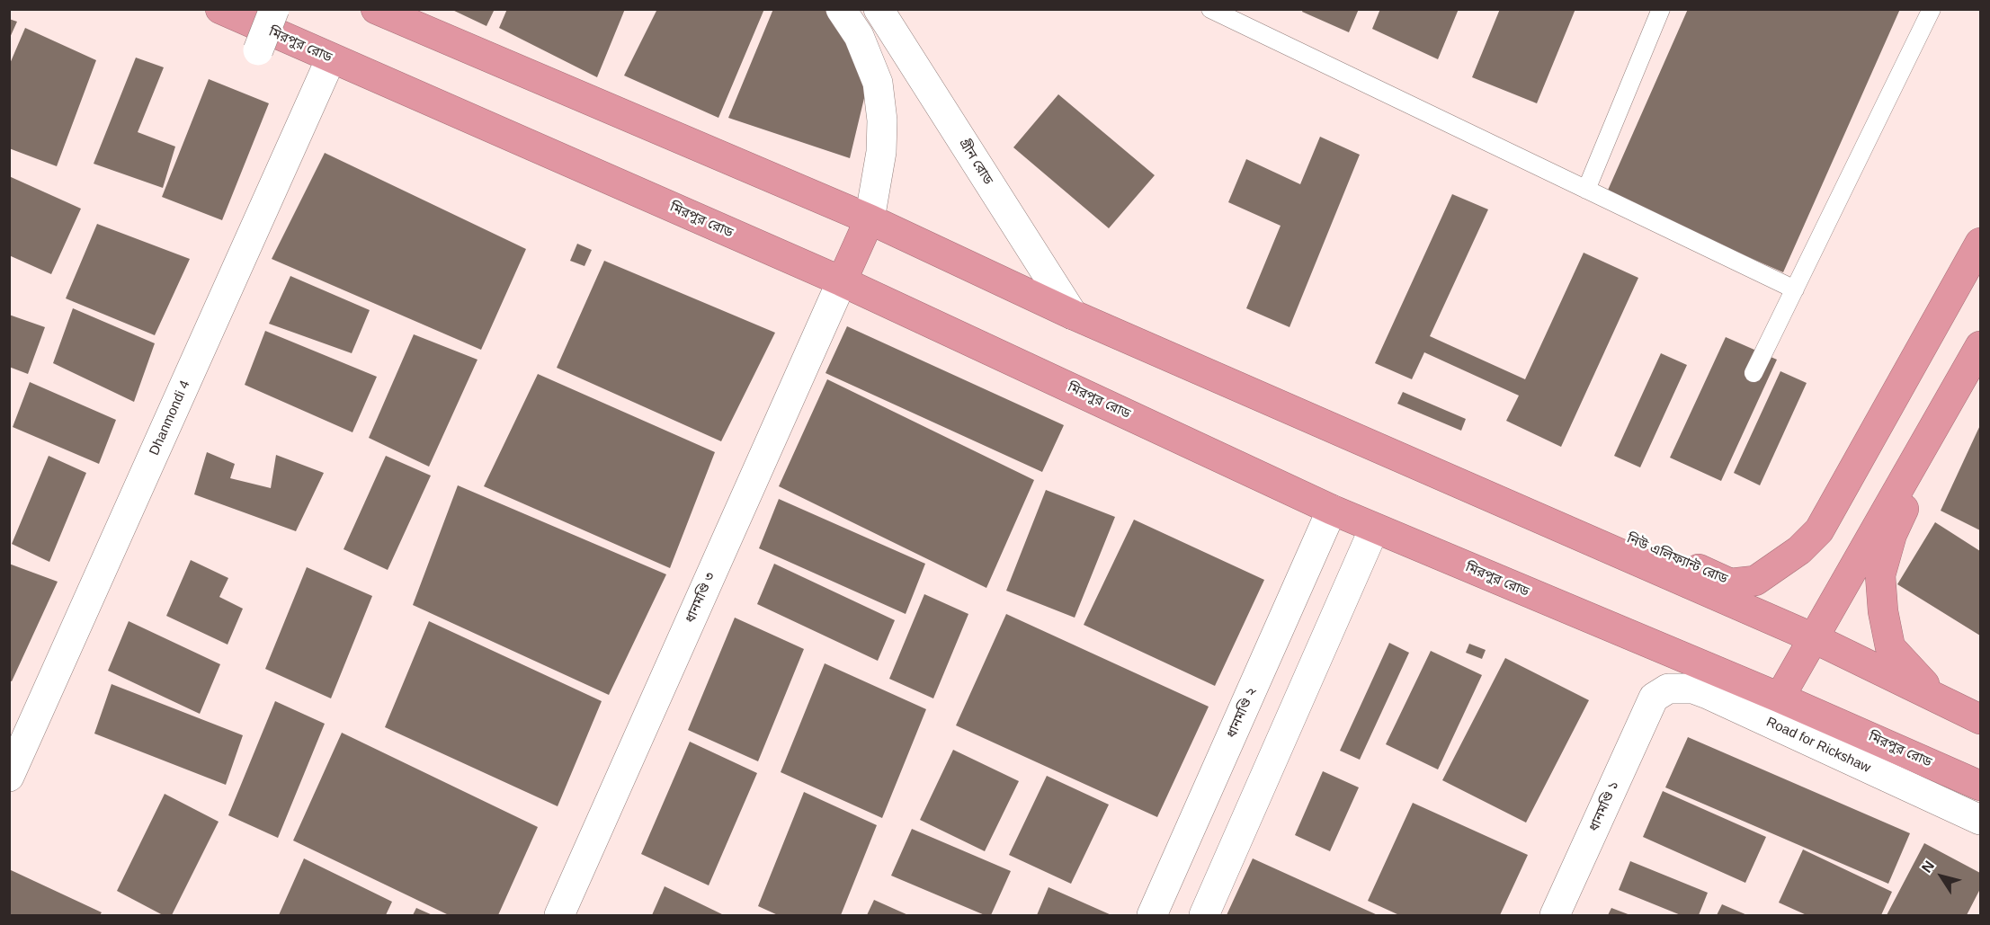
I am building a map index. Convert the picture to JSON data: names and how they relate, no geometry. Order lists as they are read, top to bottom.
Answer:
{
  "streets": {
    "highway": ["মিরপুর রোড", "নিউ এলিফ্যান্ট রোড"],
    "street": [
      "গ্রীন রোড",
      "Dhanmondi 4",
      "ধানমণ্ডি ৩",
      "ধানমণ্ডি ২",
      "Road for Rickshaw",
      "ধানমণ্ডি ১"
    ]
  },
  "crossings": [
    ["মিরপুর রোড", "Dhanmondi 4"],
    ["মিরপুর রোড", "ধানমণ্ডি ৩"],
    ["মিরপুর রোড", "ধানমণ্ডি ২"],
    ["Road for Rickshaw", "ধানমণ্ডি ১"]
  ],
  "north": "top left"
}
